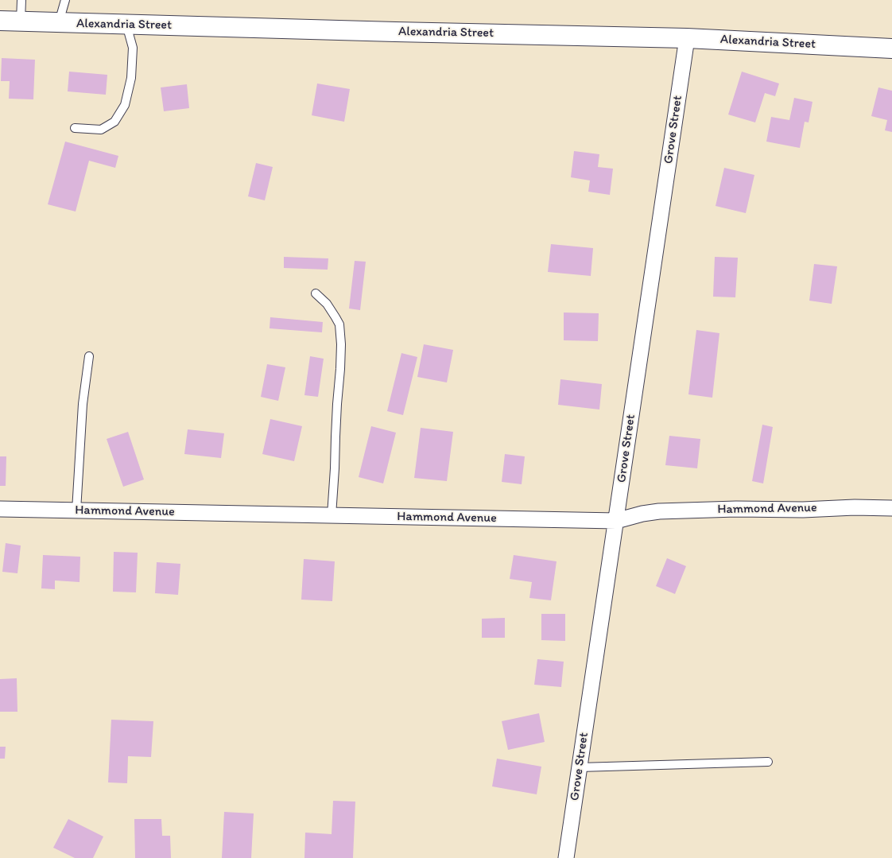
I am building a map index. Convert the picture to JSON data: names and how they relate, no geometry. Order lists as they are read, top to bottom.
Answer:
{
  "streets": {
    "street": ["Alexandria Street", "Grove Street", "Hammond Avenue"]
  },
  "crossings": [
    ["Alexandria Street", "Grove Street"],
    ["Grove Street", "Hammond Avenue"]
  ]
}
